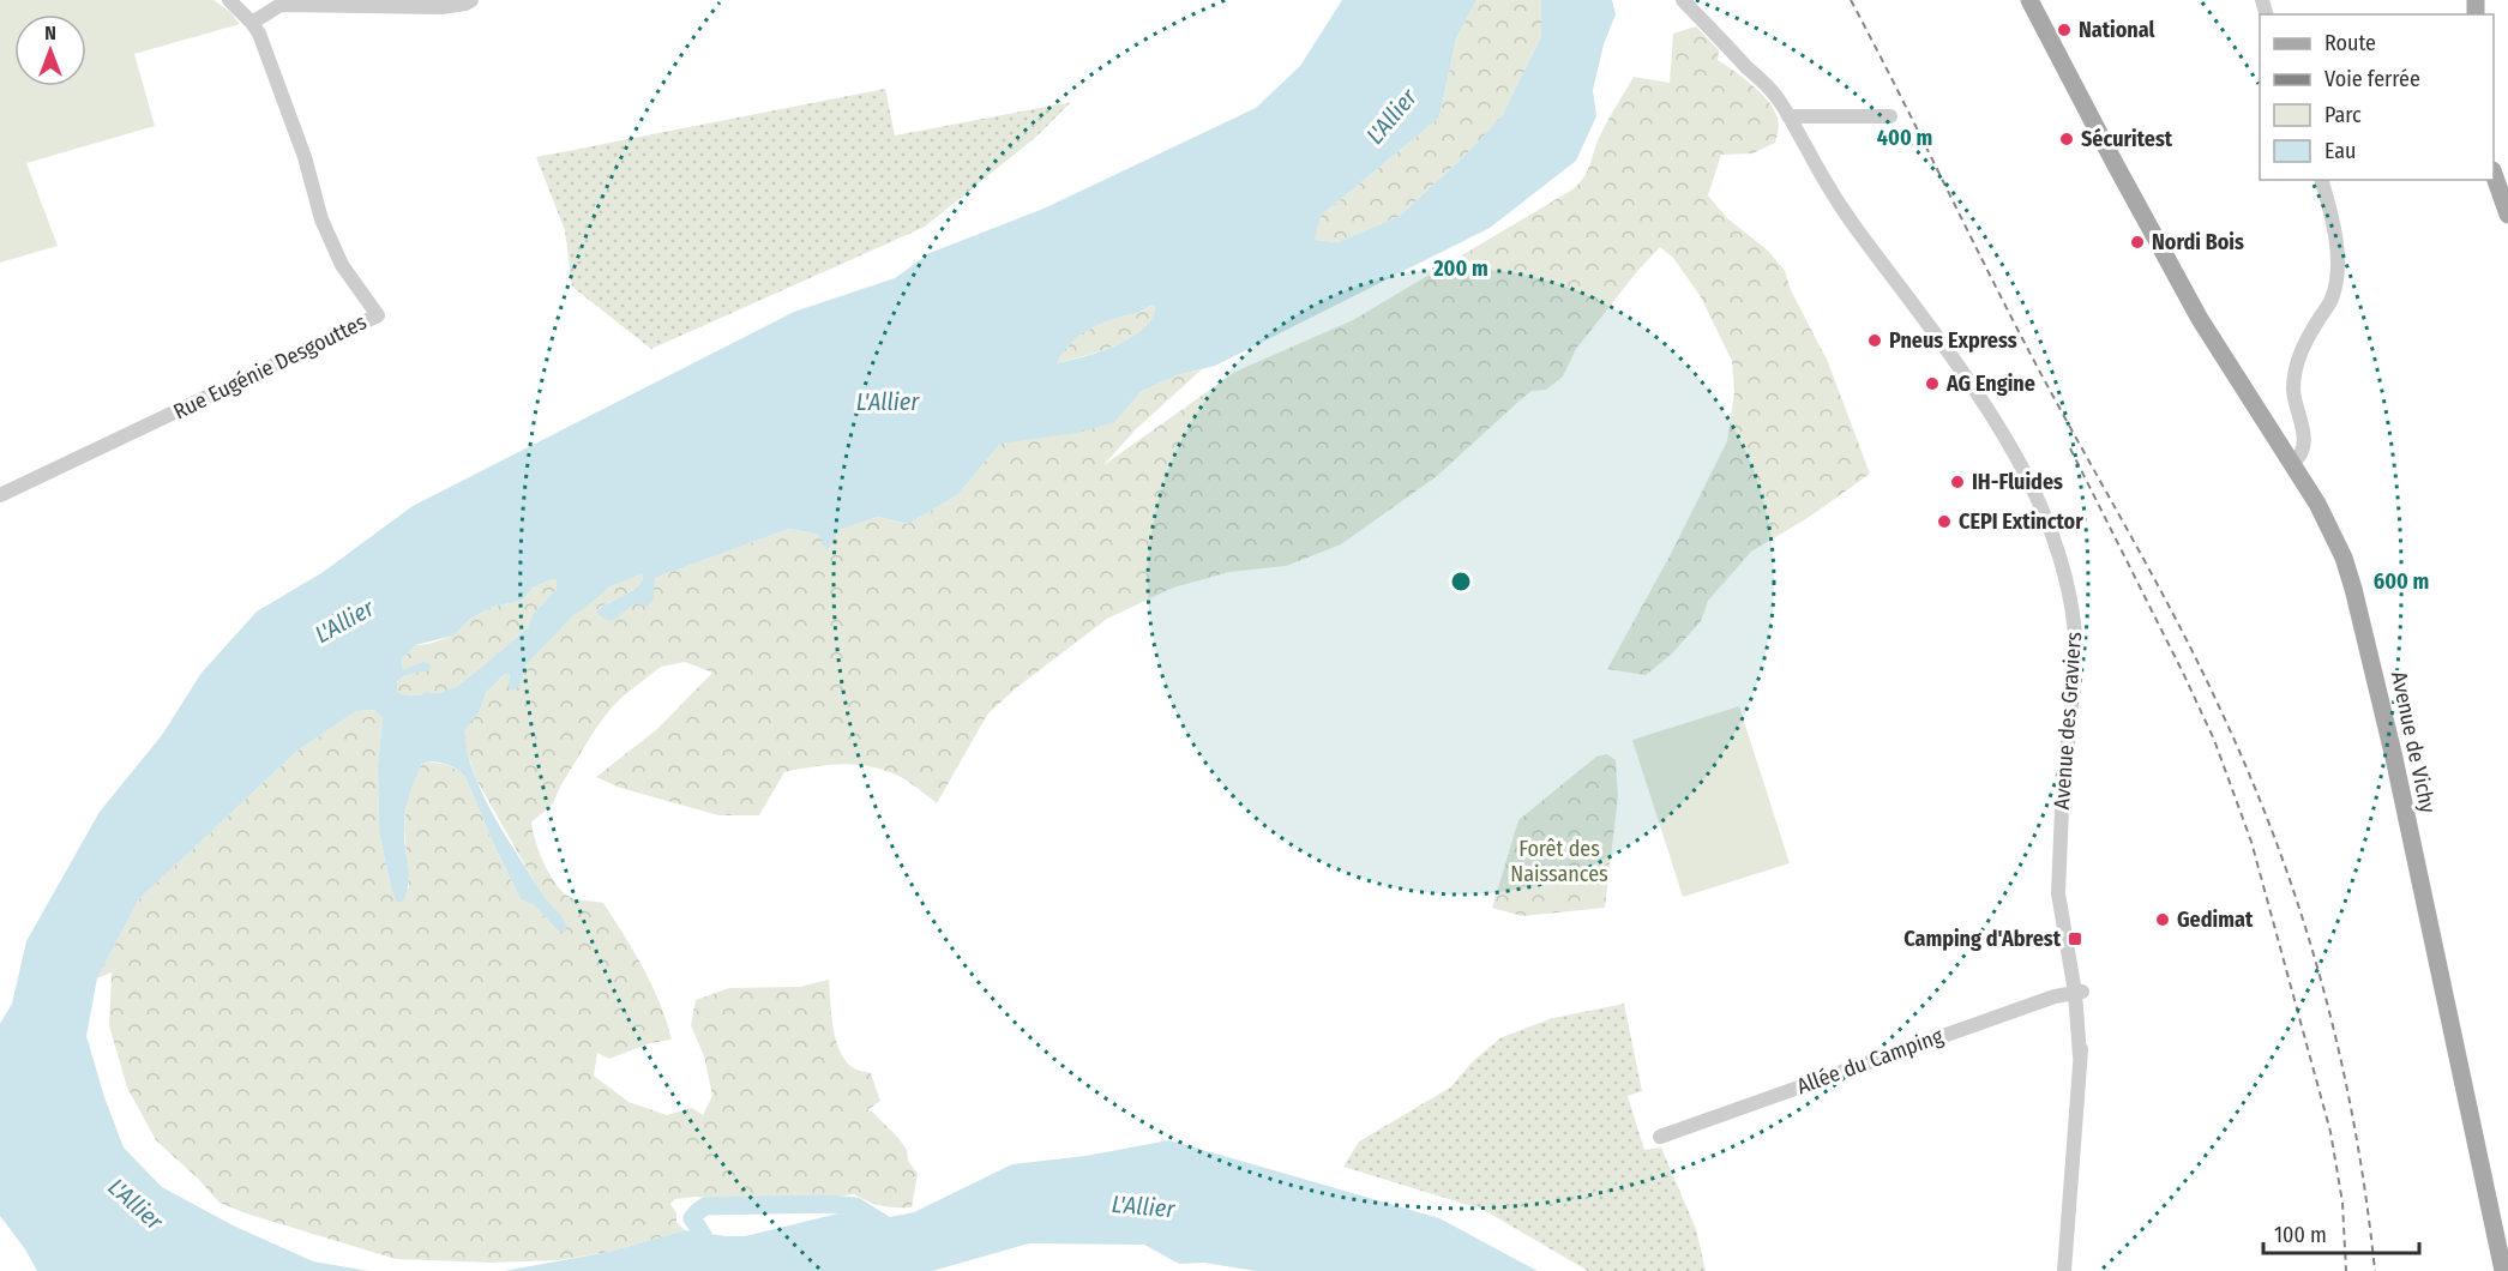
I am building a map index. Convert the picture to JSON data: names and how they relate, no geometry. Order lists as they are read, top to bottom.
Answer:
{
  "streets": {
    "main road": ["Avenue de Vichy"],
    "street": ["Rue Eugénie Desgouttes", "Avenue des Graviers", "Allée du Camping"]
  },
  "crossings": [
    ["Avenue des Graviers", "Allée du Camping"]
  ],
  "water": ["L'Allier"],
  "parks": ["Forêt des Naissances"],
  "places": {
    "other": [
      "National",
      "Sécuritest",
      "Nordi Bois",
      "Pneus Express",
      "AG Engine",
      "IH-Fluides",
      "CEPI Extinctor",
      "Gedimat"
    ],
    "transit": ["Camping d'Abrest"]
  },
  "legend": [
    "Route",
    "Voie ferrée",
    "Parc",
    "Eau"
  ],
  "scale_bar": "100 m",
  "north": "top",
  "rings": ["400 m", "200 m", "600 m"]
}
